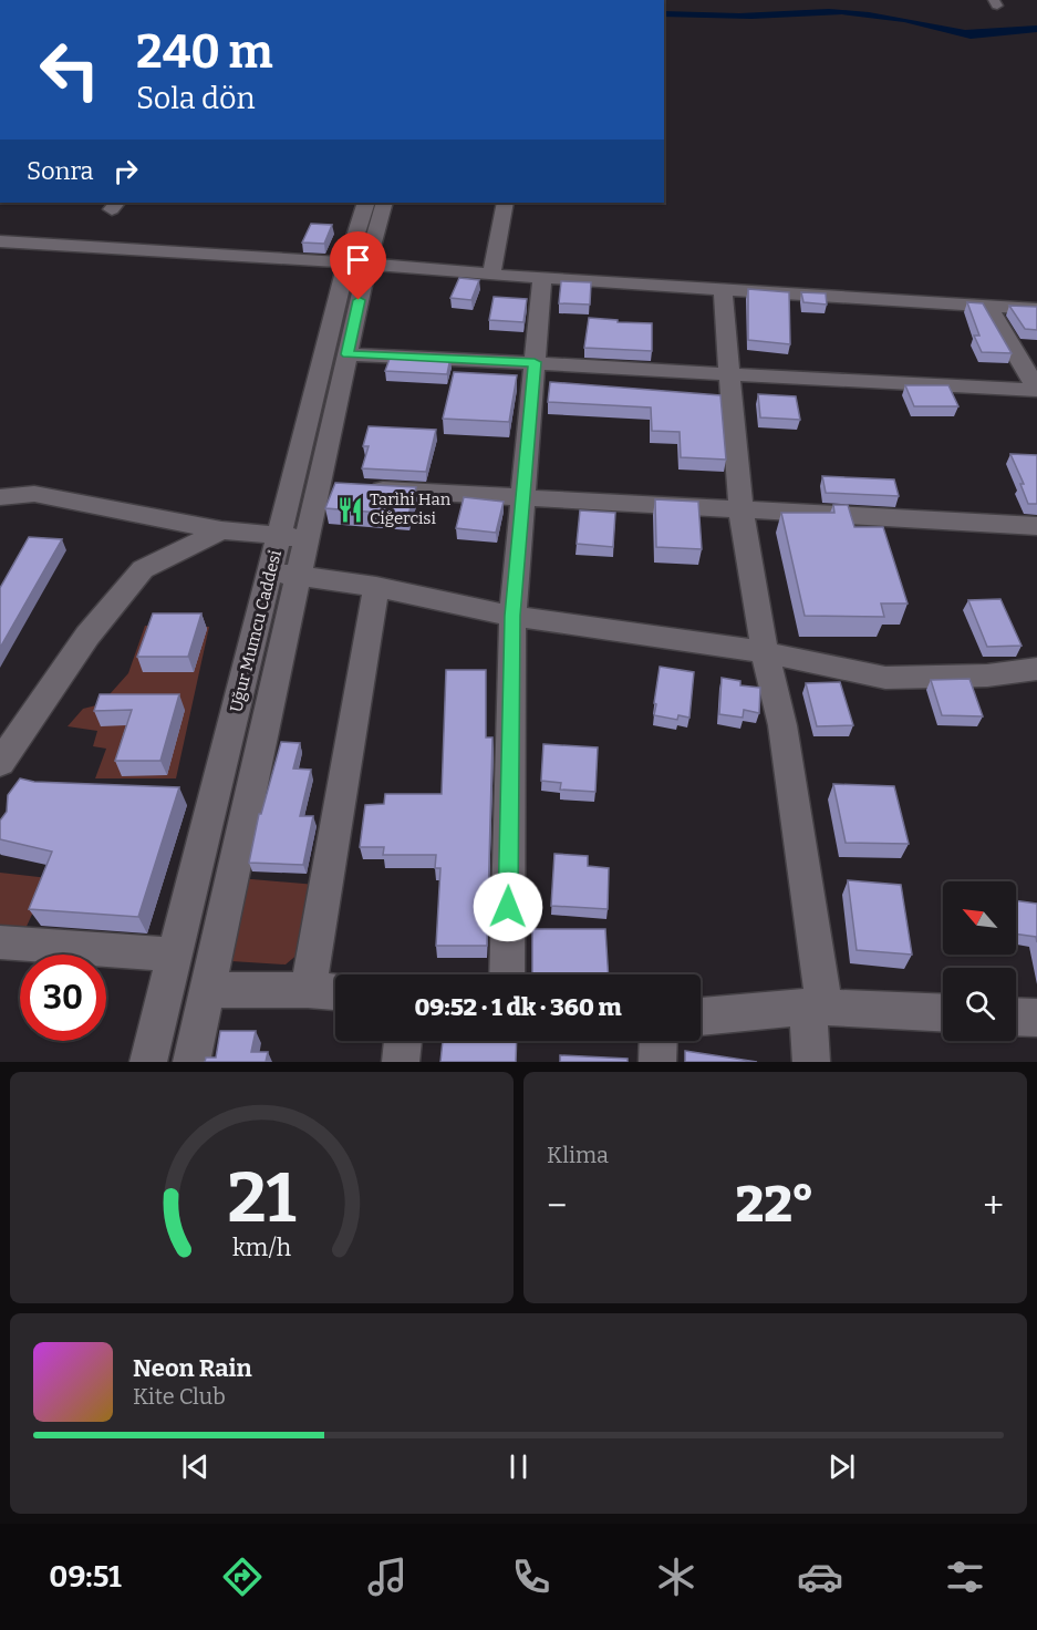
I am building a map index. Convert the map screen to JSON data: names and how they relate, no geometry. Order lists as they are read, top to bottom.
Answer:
{
  "streets": {
    "street": ["Uğur Mumcu Caddesi"]
  },
  "places": {
    "restaurant": ["Tarihi Han Ciğercisi"]
  },
  "north": "top left",
  "page": {
    "turn": ["240 m", "Sola dön"],
    "then": "Sonra",
    "limit": "30",
    "trip": "09:52 · 1 dk · 360 m",
    "tile": "Klima",
    "heat": ["−", "22°", "+"],
    "song": ["Neon Rain", "Kite Club"],
    "tabs": "09:51",
    "gauge": ["21", "km/h"]
  }
}
